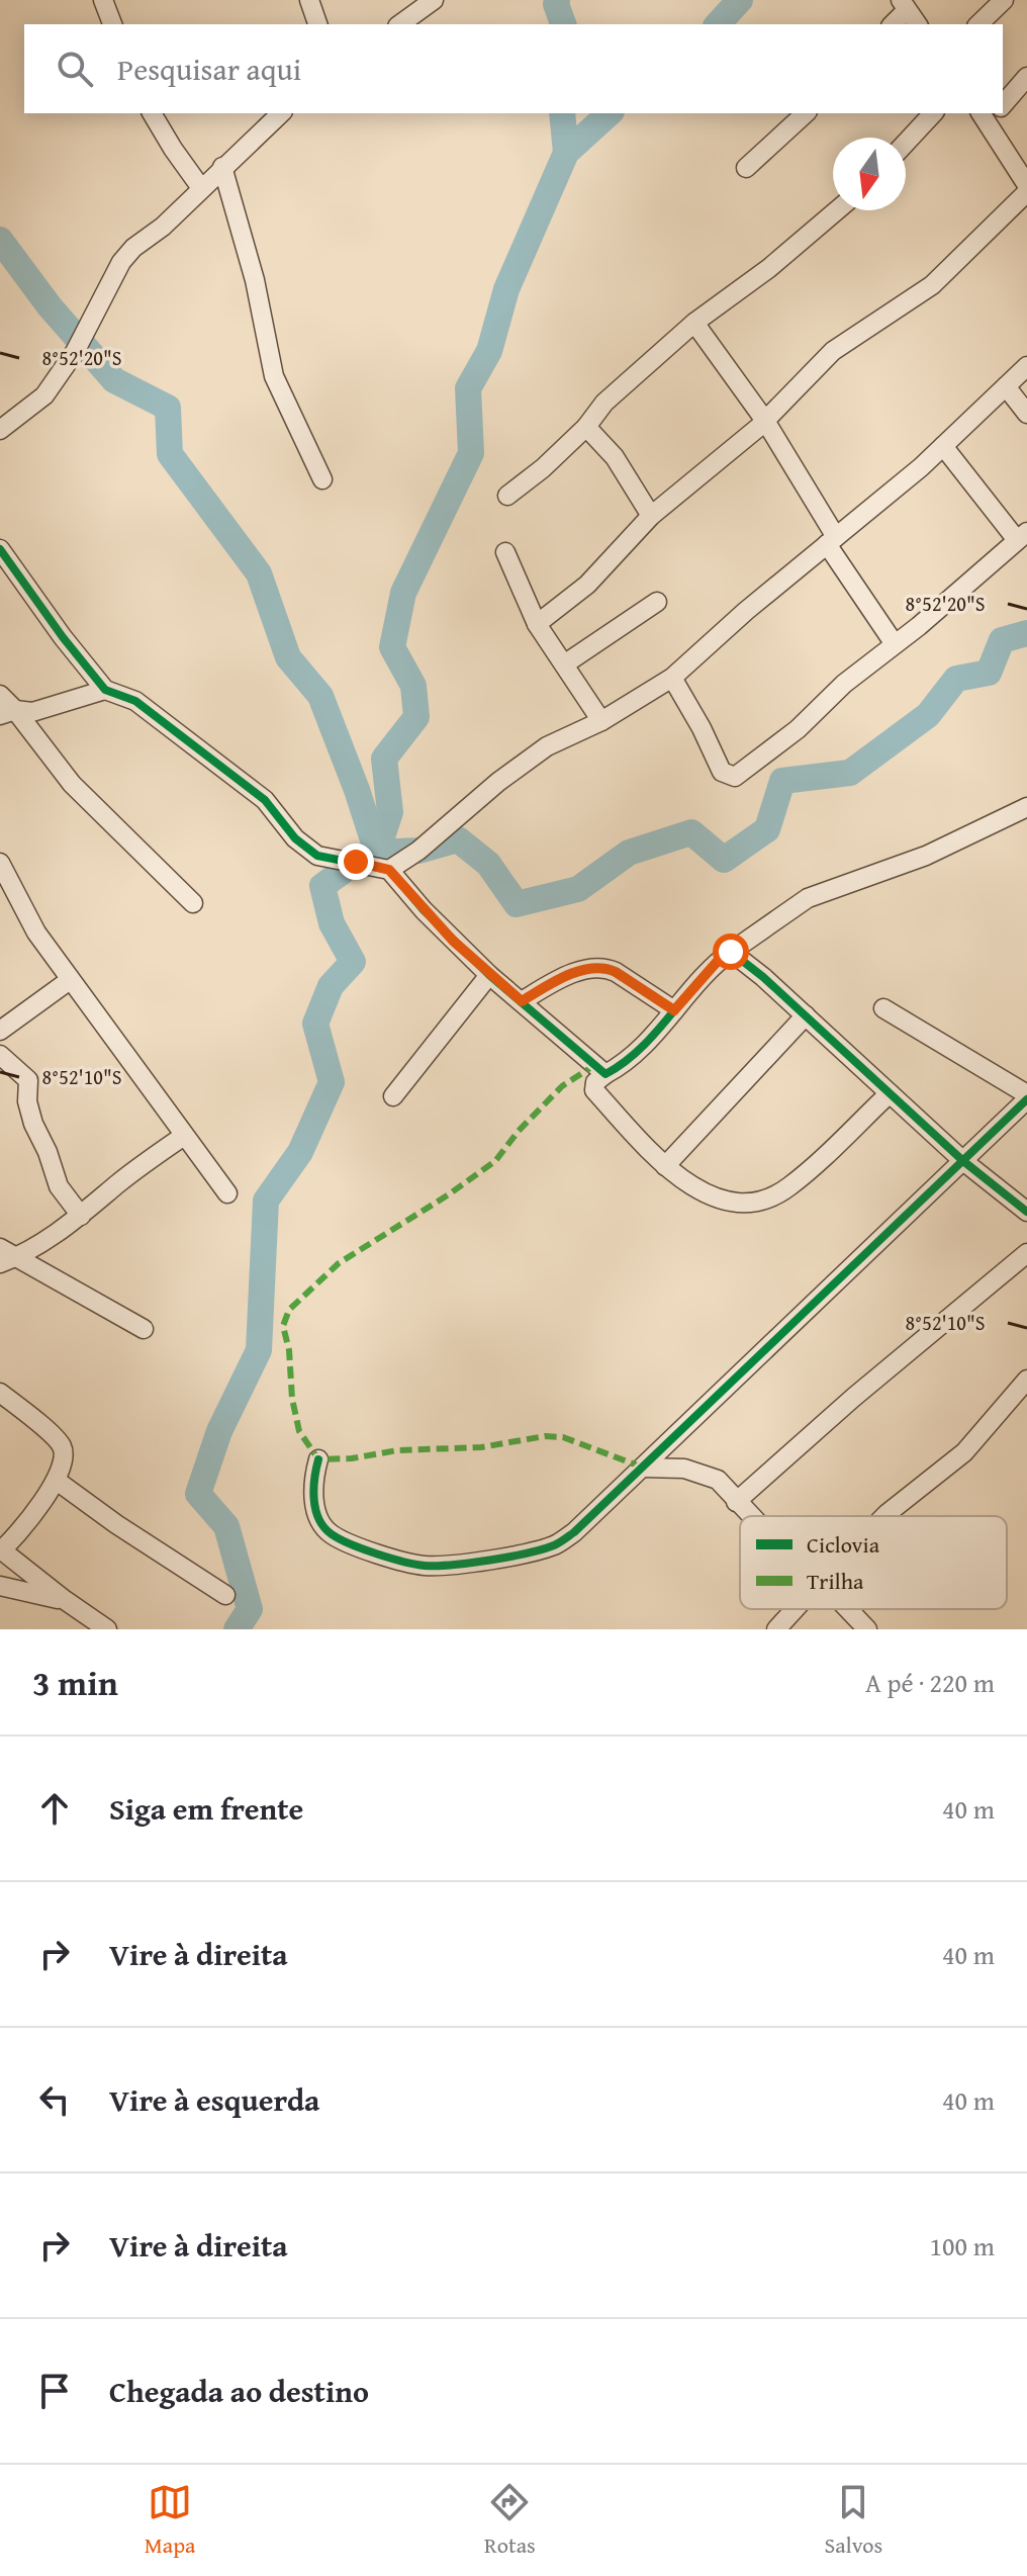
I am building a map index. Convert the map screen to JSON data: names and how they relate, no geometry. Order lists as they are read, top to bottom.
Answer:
{
  "legend": ["Ciclovia", "Trilha"],
  "north": "bottom",
  "page": {
    "search": "Pesquisar aqui",
    "heading": ["3 min", "A pé · 220 m"],
    "list": [
      ["Siga em frente", "40 m"],
      ["Vire à direita", "40 m"],
      ["Vire à esquerda", "40 m"],
      ["Vire à direita", "100 m"],
      "Chegada ao destino"
    ],
    "nav": ["Mapa", "Rotas", "Salvos"]
  },
  "coordinates": ["8°52'20\"S", "8°52'10\"S"]
}
